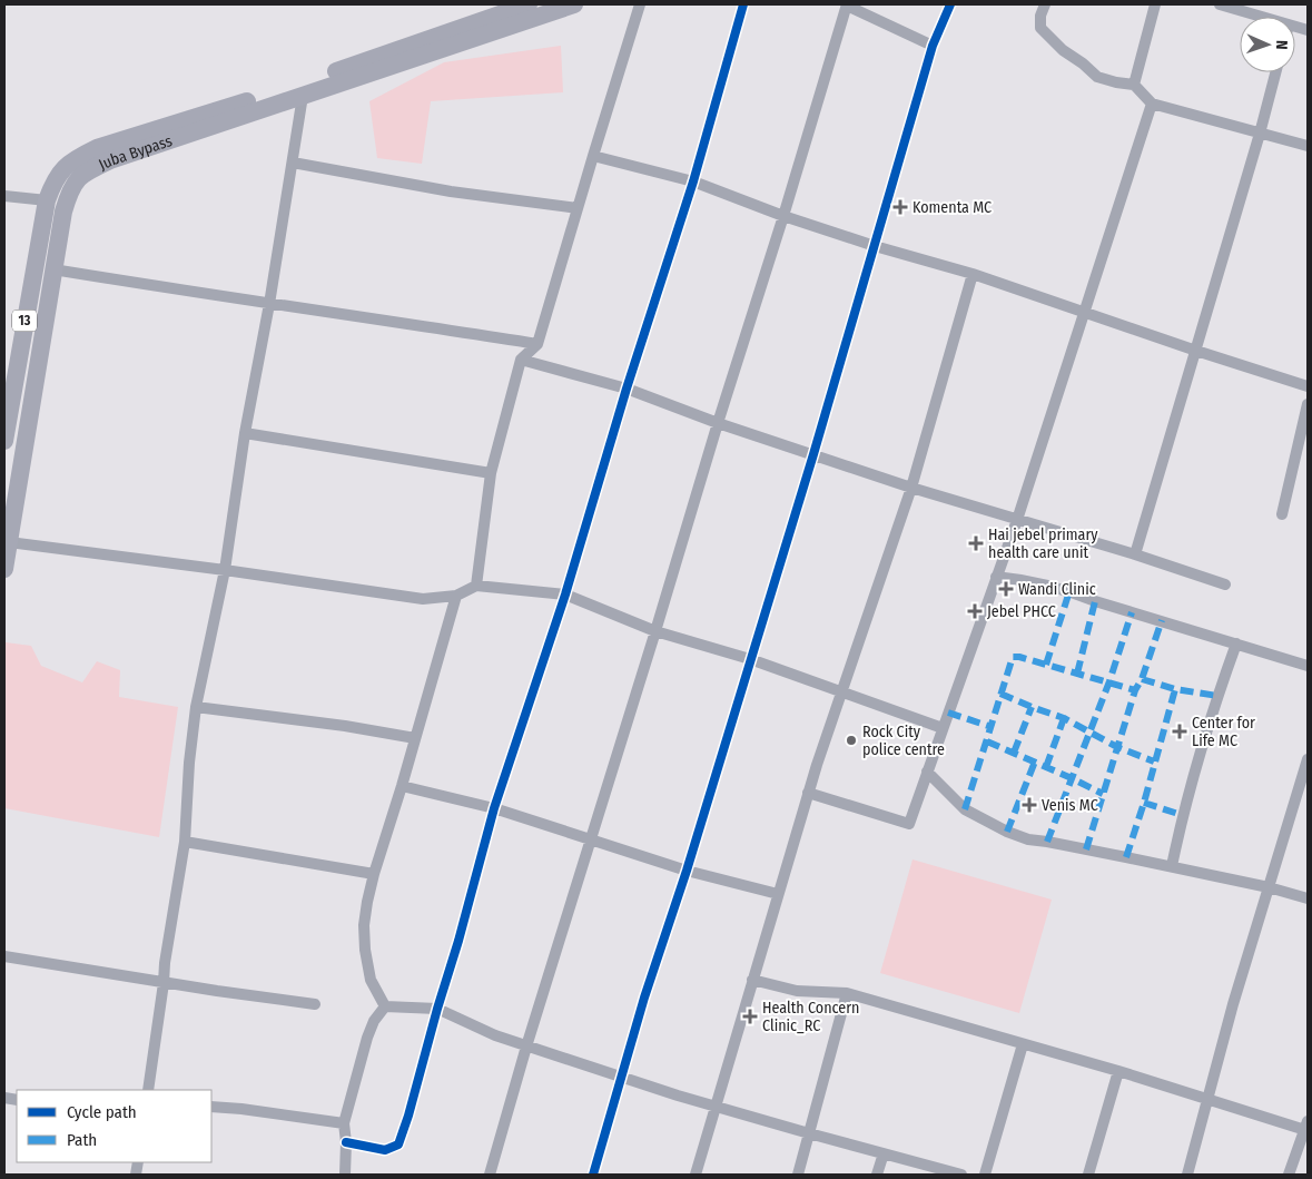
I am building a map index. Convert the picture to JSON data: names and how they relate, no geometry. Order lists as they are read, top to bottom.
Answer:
{
  "streets": {
    "main road": ["Juba Bypass", "13"]
  },
  "places": {
    "health": [
      "Komenta MC",
      "Hai jebel primary health care unit",
      "Wandi Clinic",
      "Jebel PHCC",
      "Center for Life MC",
      "Venis MC",
      "Health Concern Clinic_RC"
    ],
    "other": ["Rock City police centre"]
  },
  "legend": ["Cycle path", "Path"],
  "north": "right"
}
